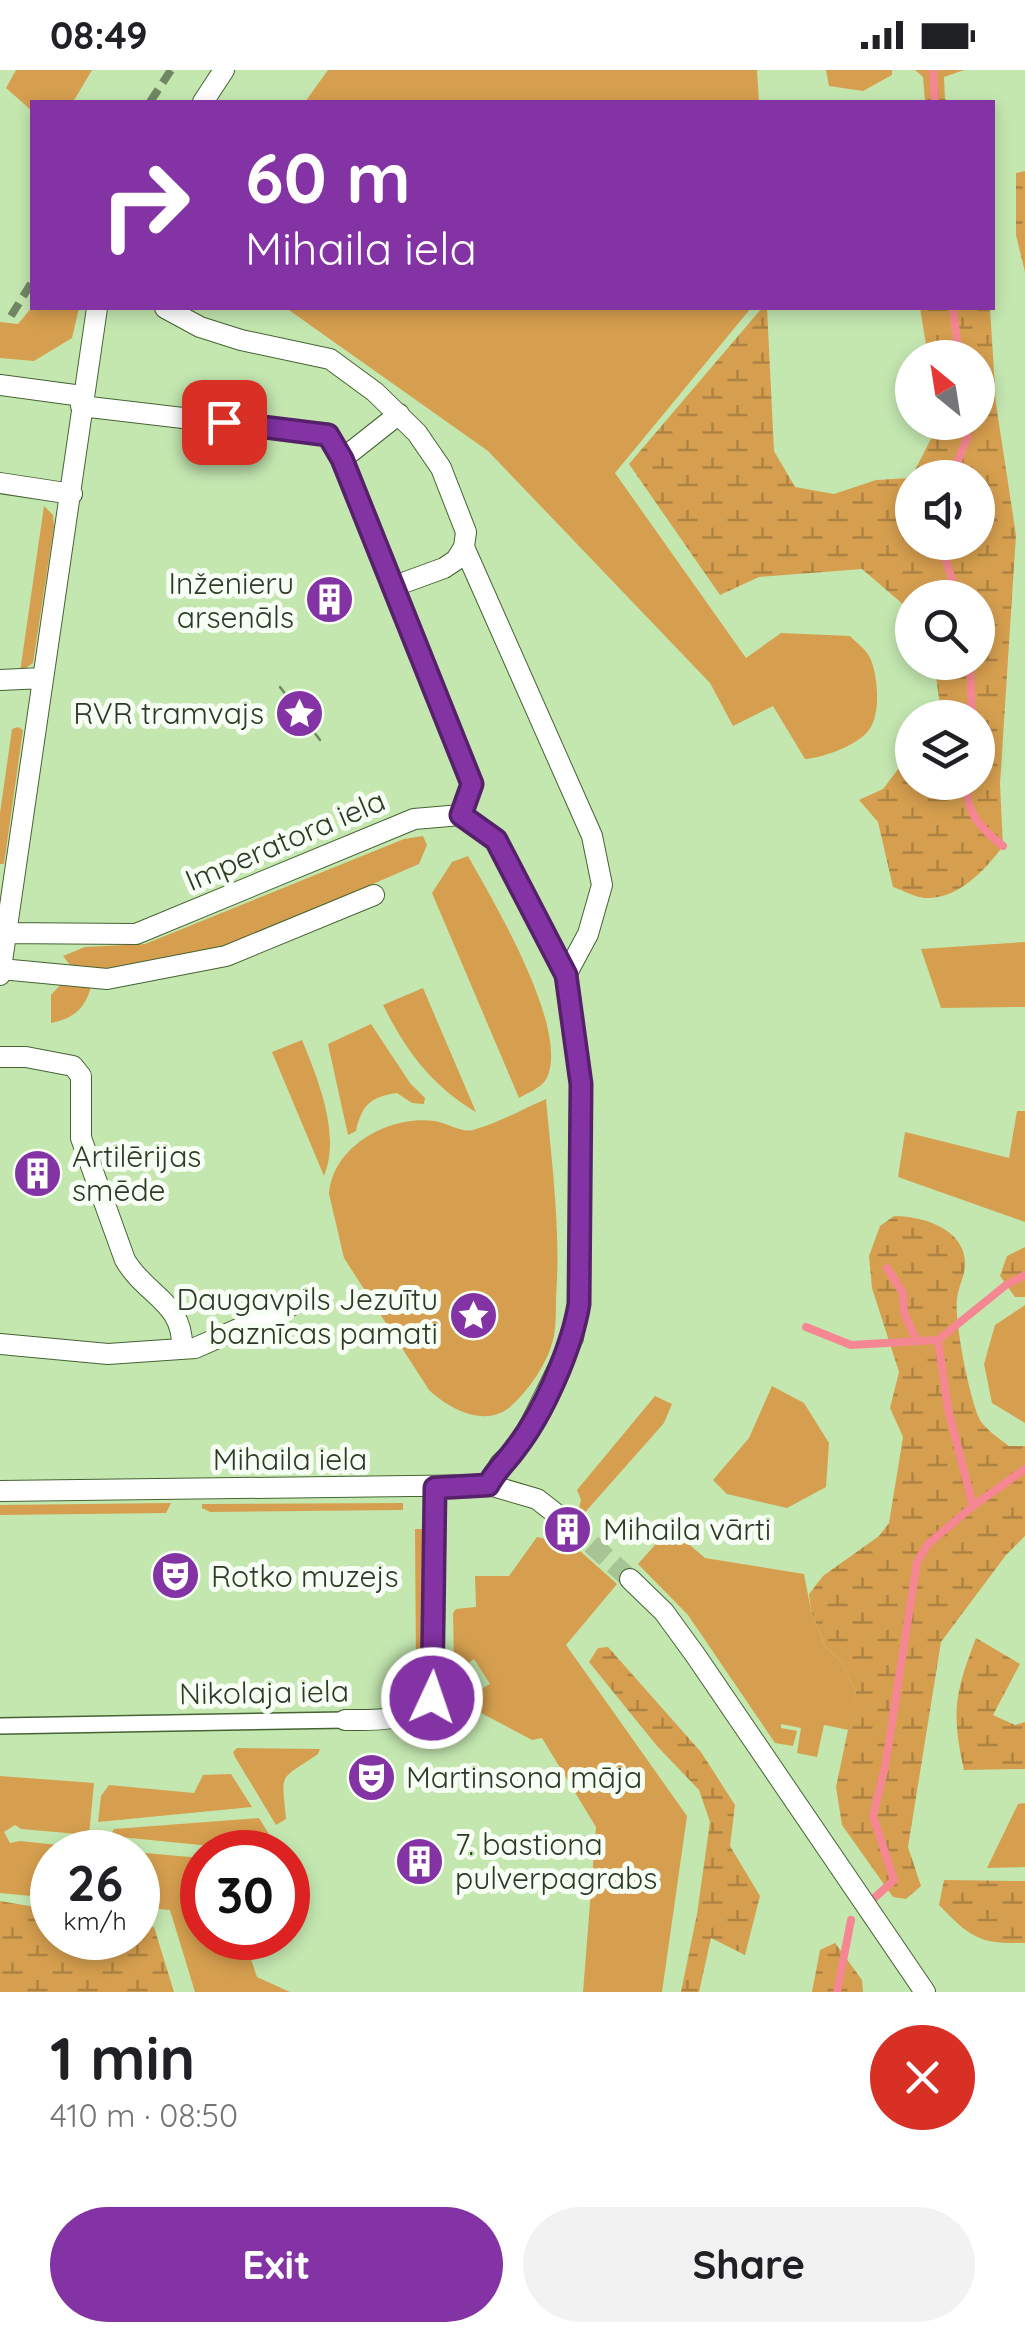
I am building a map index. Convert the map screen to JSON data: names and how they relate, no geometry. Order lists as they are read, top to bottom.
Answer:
{
  "streets": {
    "street": ["Imperatora iela", "Mihaila iela", "Nikolaja iela"]
  },
  "crossings": [
    ["Mihaila iela", "Nikolaja iela"]
  ],
  "places": {
    "building": [
      "Inženieru arsenāls",
      "Artilērijas smēde",
      "Mihaila vārti",
      "7. bastiona pulverpagrabs"
    ],
    "place": ["RVR tramvajs", "Daugavpils Jezuītu baznīcas pamati"],
    "theatre": ["Rotko muzejs", "Martinsona māja"]
  },
  "north": "top left",
  "page": {
    "status": "08:49",
    "turn": ["60 m", "Mihaila iela"],
    "speed": "26 km/h",
    "limit": "30",
    "heading": ["1 min", "410 m · 08:50"],
    "buttons": ["Exit", "Share"]
  }
}
